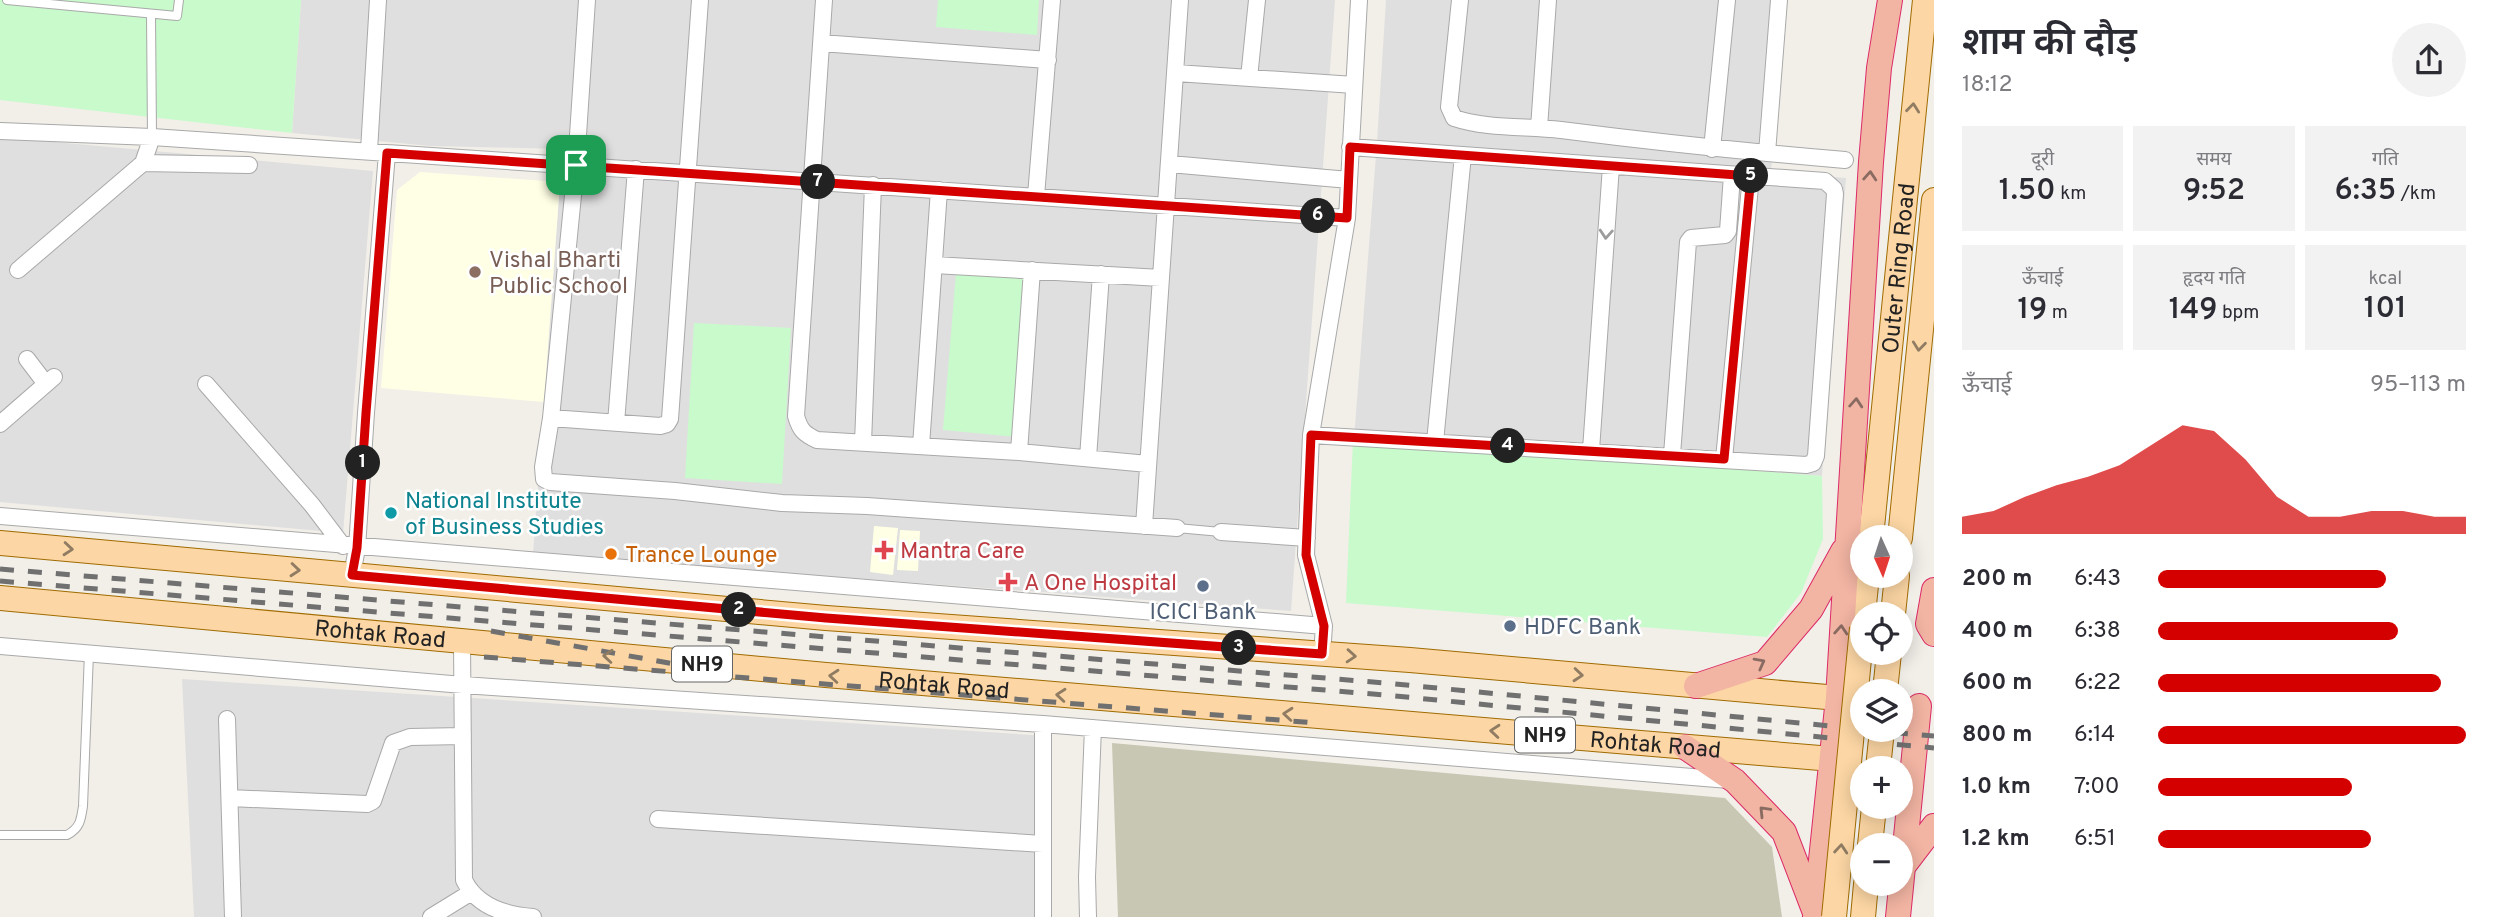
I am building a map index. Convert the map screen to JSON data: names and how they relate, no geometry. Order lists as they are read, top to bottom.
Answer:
{
  "streets": {
    "highway": ["Rohtak Road", "NH9"],
    "main road": ["Outer Ring Road"]
  },
  "places": {
    "other": [
      "Vishal Bharti Public School",
      "National Institute of Business Studies",
      "Trance Lounge",
      "ICICI Bank",
      "HDFC Bank"
    ],
    "health": ["Mantra Care", "A One Hospital"]
  },
  "north": "bottom",
  "page": {
    "heading": ["शाम की दौड़", "18:12"],
    "stats": [
      ["दूरी", "1.50 km"],
      ["समय", "9:52"],
      ["गति", "6:35 /km"],
      ["ऊँचाई", "19 m"],
      ["हृदय गति", "149 bpm"],
      ["kcal", "101"]
    ],
    "pins": [
      "5",
      "7",
      "6",
      "4",
      "1",
      "2",
      "3"
    ],
    "chart": ["ऊँचाई", "95–113 m"],
    "map_buttons": ["+", "−"],
    "list": [
      {
        "name": "200 m",
        "note": "6:43"
      },
      {
        "name": "400 m",
        "note": "6:38"
      },
      {
        "name": "600 m",
        "note": "6:22"
      },
      {
        "name": "800 m",
        "note": "6:14"
      },
      {
        "name": "1.0 km",
        "note": "7:00"
      },
      {
        "name": "1.2 km",
        "note": "6:51"
      }
    ]
  }
}
